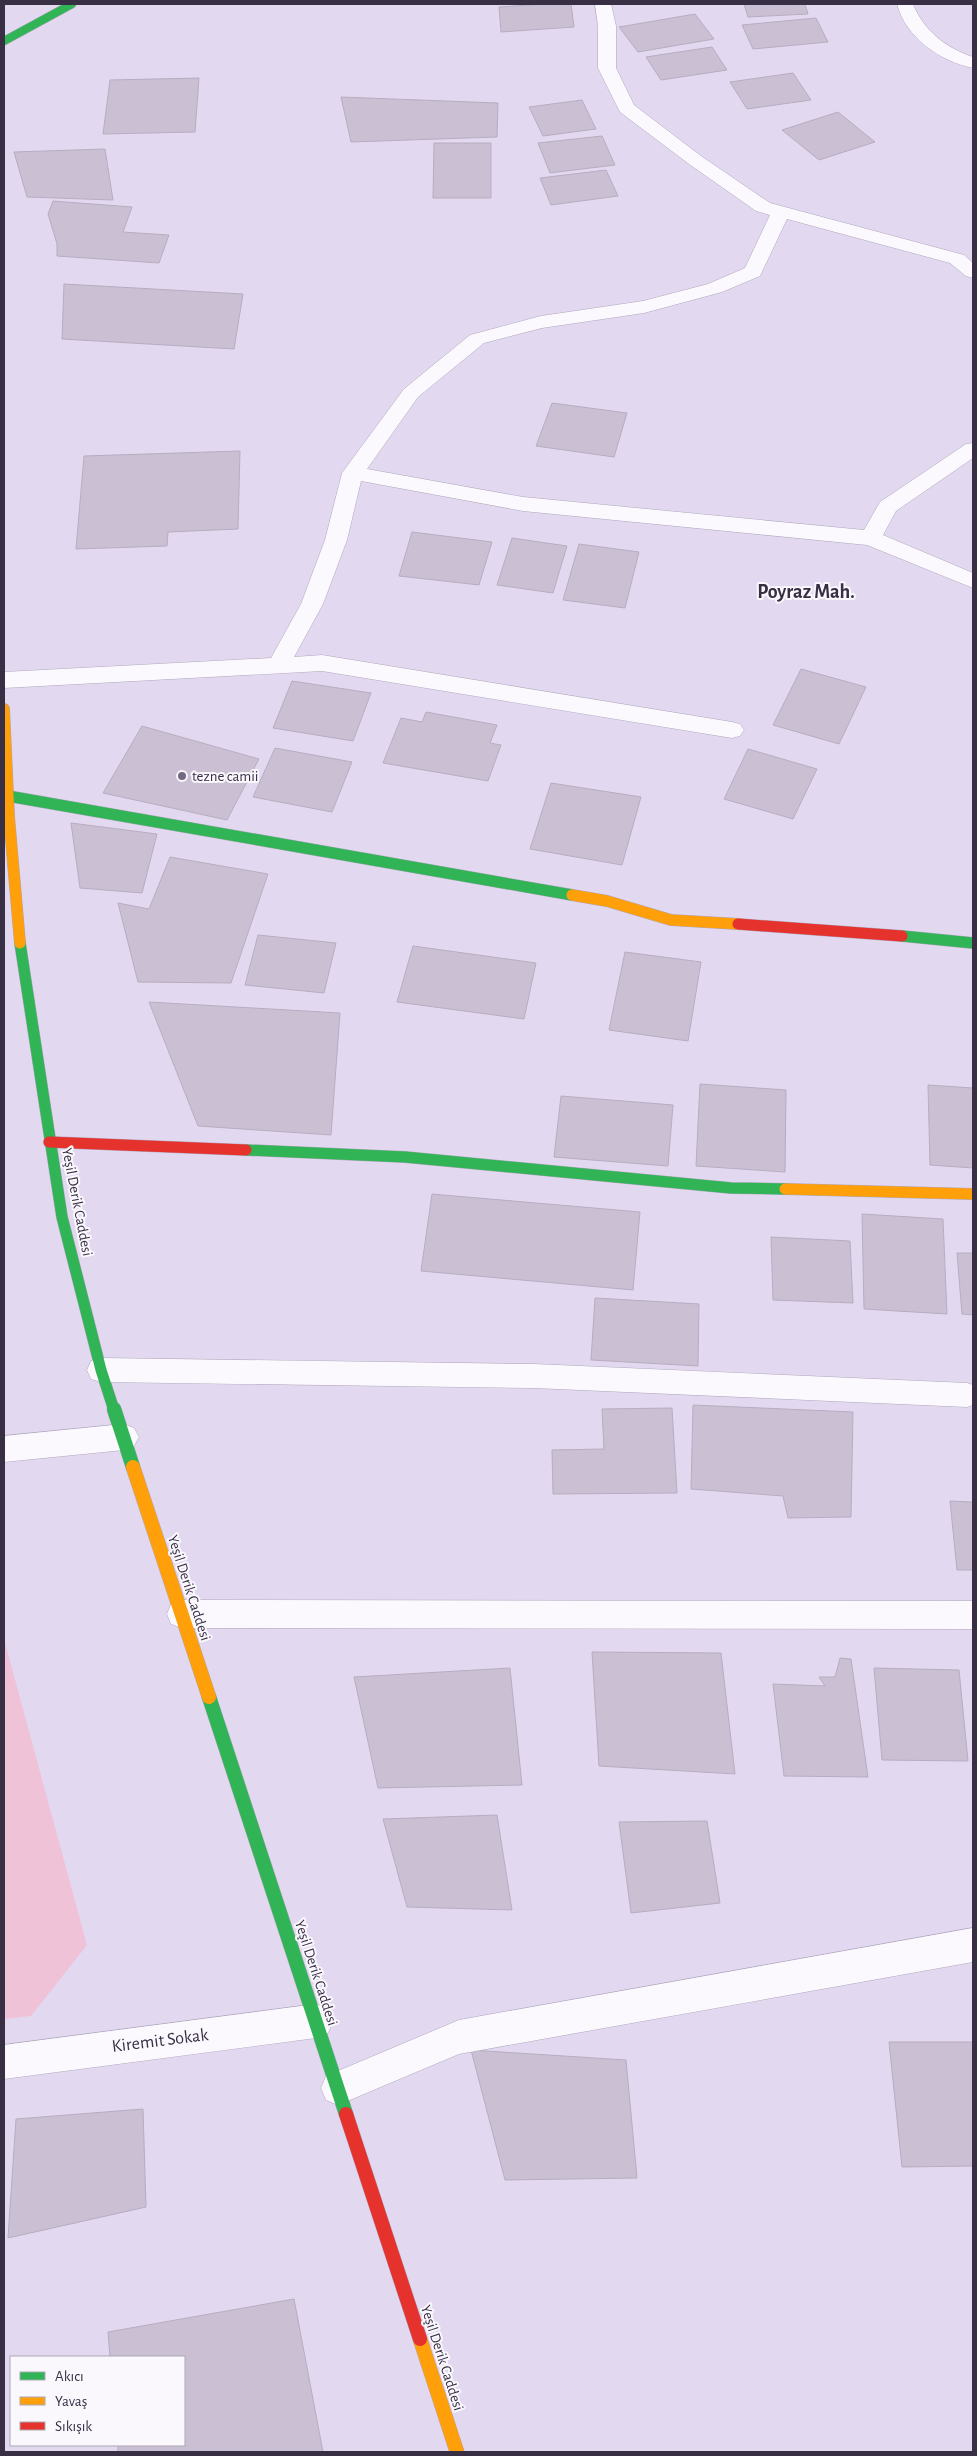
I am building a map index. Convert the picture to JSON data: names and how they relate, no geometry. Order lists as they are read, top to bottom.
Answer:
{
  "streets": {
    "street": ["Yeşil Derik Caddesi", "Kiremit Sokak"]
  },
  "crossings": [
    ["Yeşil Derik Caddesi", "Kiremit Sokak"]
  ],
  "districts": ["Poyraz Mah."],
  "places": ["tezne camii"],
  "legend": ["Akıcı", "Yavaş", "Sıkışık"]
}
